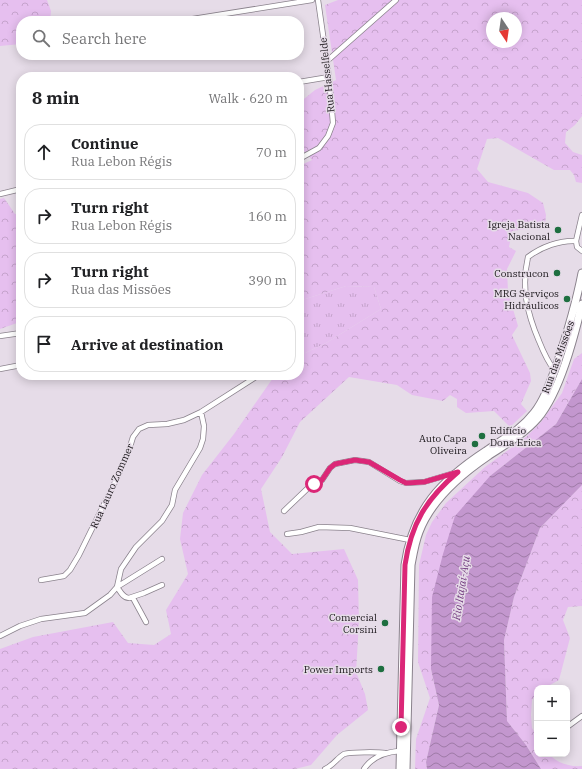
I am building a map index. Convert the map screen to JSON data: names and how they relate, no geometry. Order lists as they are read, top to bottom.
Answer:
{
  "streets": {
    "main road": ["Rua das Missões"],
    "street": ["Rua Hasselfelde", "Rua Lauro Zommer"]
  },
  "water": ["Rio Itajaí-Açu"],
  "places": [
    "Igreja Batista Nacional",
    "Construcon",
    "MRG Serviços Hidráulicos",
    "Edifício Dona Erica",
    "Auto Capa Oliveira",
    "Comercial Corsini",
    "Power Imports"
  ],
  "north": "bottom",
  "page": {
    "search": "Search here",
    "heading": ["8 min", "Walk · 620 m"],
    "list": [
      ["Continue", "Rua Lebon Régis", "70 m"],
      ["Turn right", "Rua Lebon Régis", "160 m"],
      ["Turn right", "Rua das Missões", "390 m"],
      "Arrive at destination"
    ],
    "map_buttons": ["+", "−"]
  }
}
